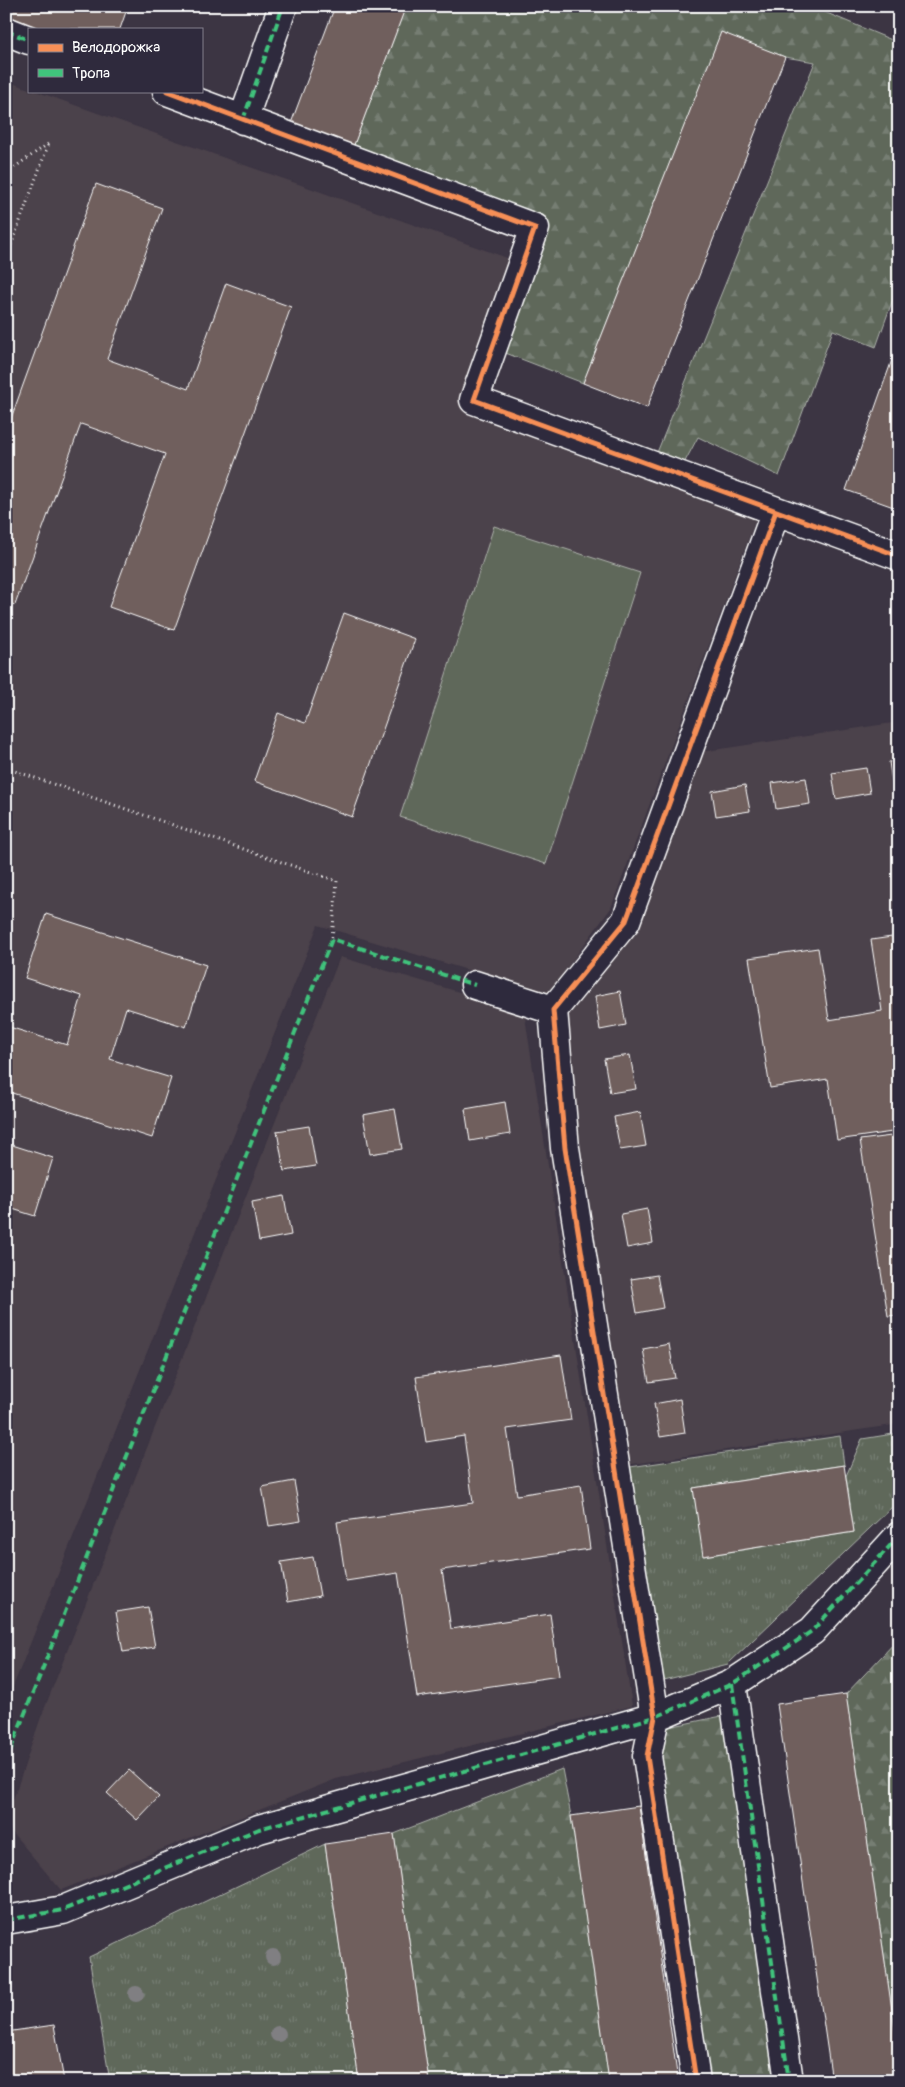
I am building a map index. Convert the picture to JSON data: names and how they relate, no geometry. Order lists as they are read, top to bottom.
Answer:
{
  "legend": ["Велодорожка", "Тропа"]
}
